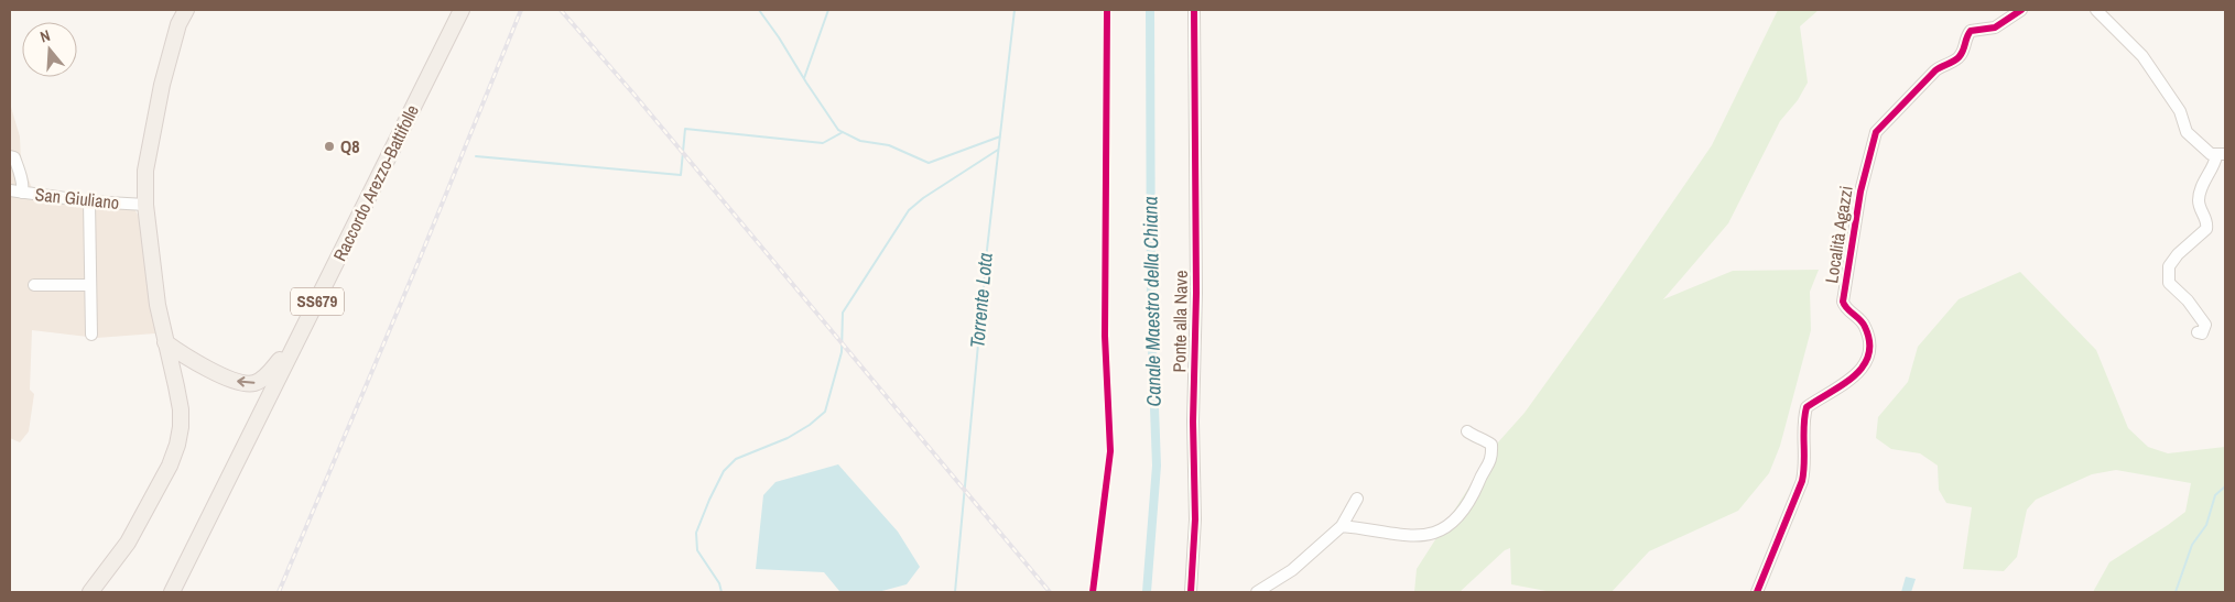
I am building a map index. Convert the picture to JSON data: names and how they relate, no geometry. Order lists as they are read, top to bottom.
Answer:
{
  "streets": {
    "main road": ["Raccordo Arezzo-Battifolle", "SS679"],
    "street": ["San Giuliano", "Località Agazzi", "Ponte alla Nave"]
  },
  "water": ["Torrente Lota", "Canale Maestro della Chiana"],
  "places": ["Q8"],
  "north": "top"
}
